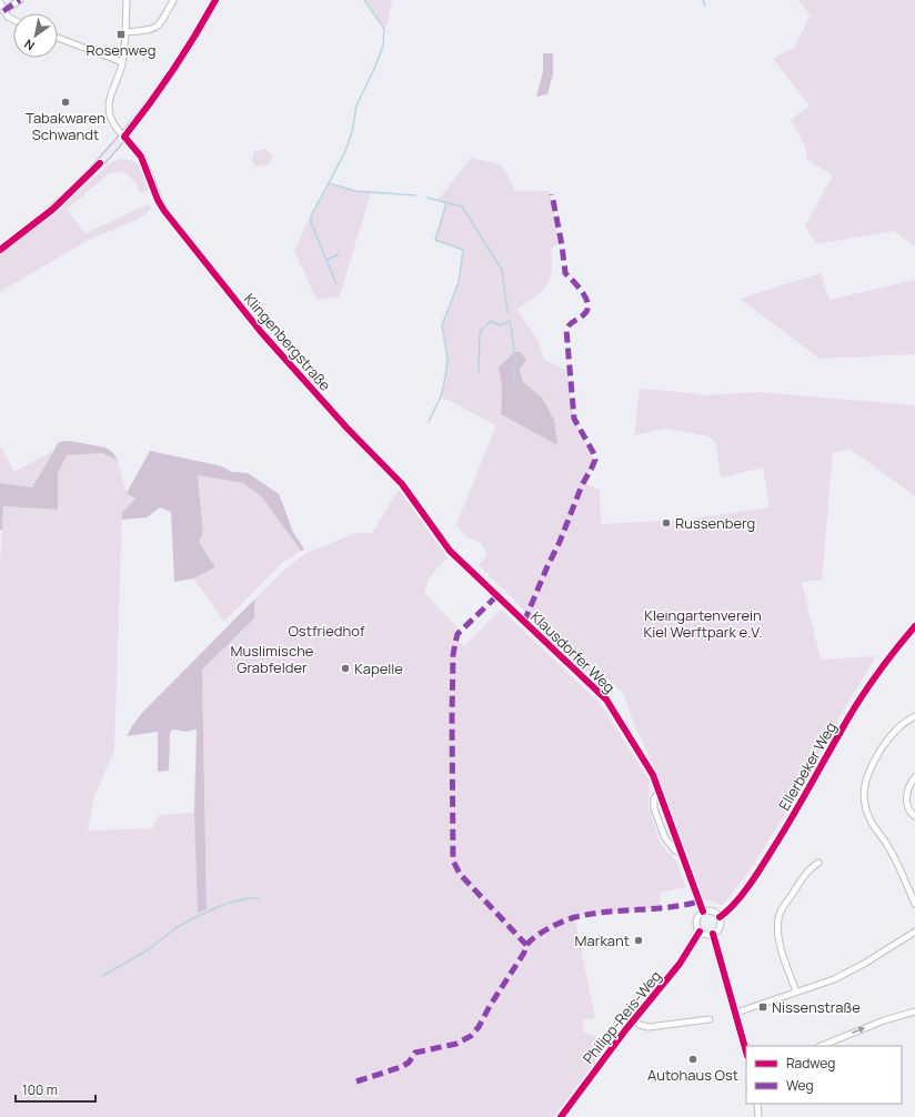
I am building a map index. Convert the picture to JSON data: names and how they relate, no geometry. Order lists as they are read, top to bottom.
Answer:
{
  "streets": {
    "street": [
      "Klingenbergstraße",
      "Klausdorfer Weg",
      "Ellerbeker Weg",
      "Philipp-Reis-Weg"
    ]
  },
  "crossings": [
    ["Klingenbergstraße", "Klausdorfer Weg"],
    ["Klausdorfer Weg", "Ellerbeker Weg"],
    ["Klausdorfer Weg", "Philipp-Reis-Weg"],
    ["Ellerbeker Weg", "Philipp-Reis-Weg"]
  ],
  "parks": ["Kleingartenverein Kiel Werftpark e.V.", "Ostfriedhof", "Muslimische Grabfelder"],
  "places": {
    "transit": ["Rosenweg", "Nissenstraße"],
    "other": [
      "Tabakwaren Schwandt",
      "Russenberg",
      "Kapelle",
      "Markant",
      "Autohaus Ost"
    ]
  },
  "legend": ["Radweg", "Weg"],
  "scale_bar": "100 m",
  "north": "bottom left"
}
